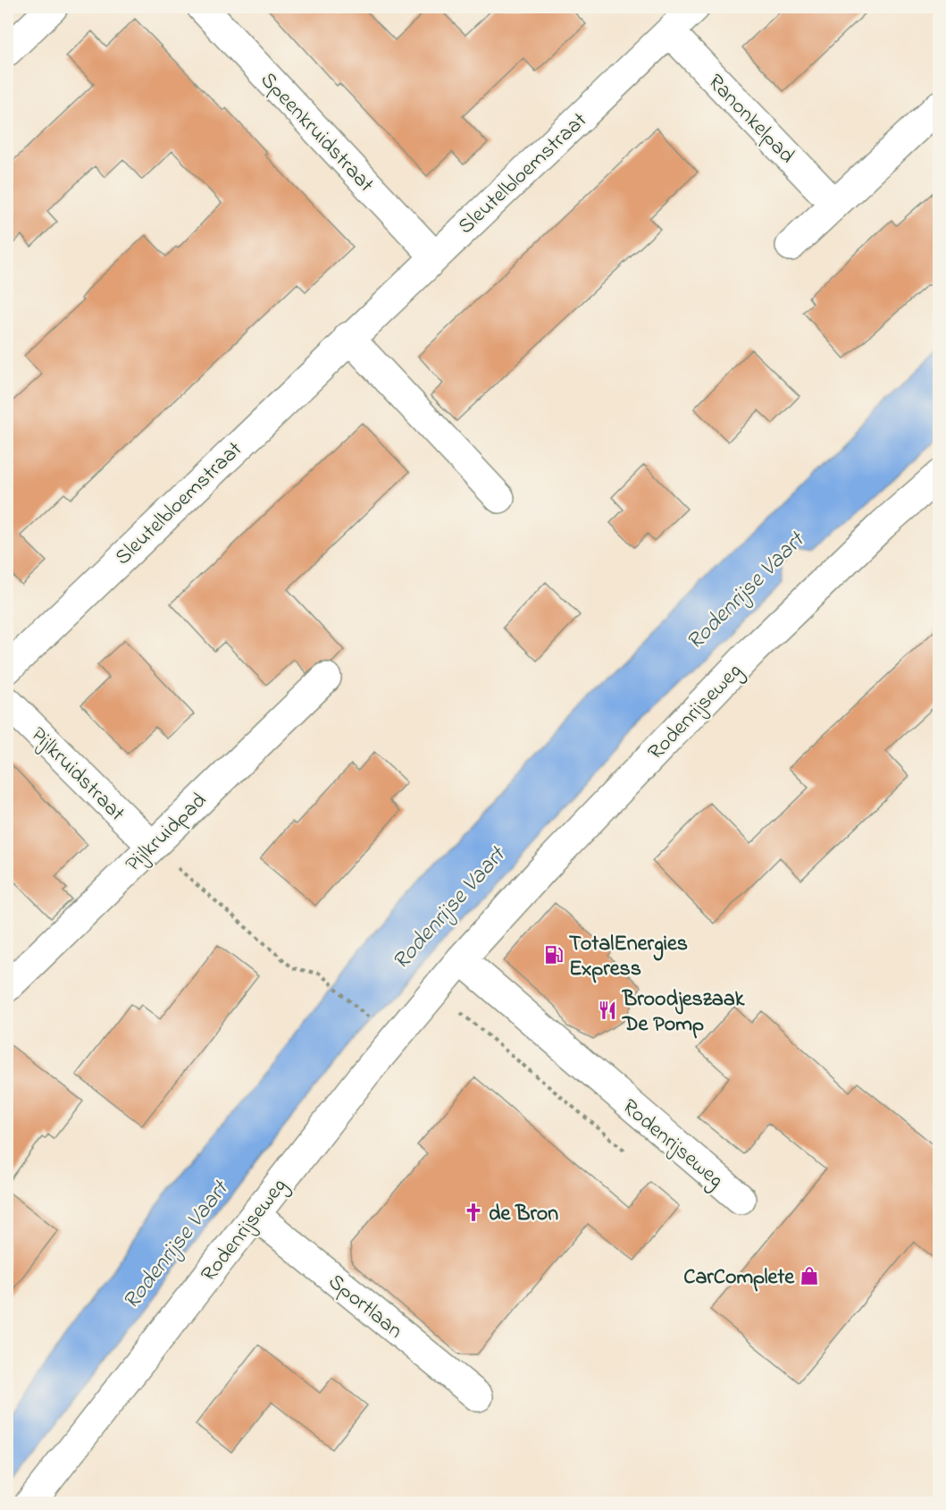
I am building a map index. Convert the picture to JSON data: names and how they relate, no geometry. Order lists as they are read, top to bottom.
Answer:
{
  "streets": {
    "street": [
      "Ranonkelpad",
      "Speenkruidstraat",
      "Sleutelbloemstraat",
      "Rodenrijseweg",
      "Pijlkruidstraat",
      "Pijlkruidpad",
      "Sportlaan"
    ]
  },
  "crossings": [
    ["Ranonkelpad", "Sleutelbloemstraat"],
    ["Speenkruidstraat", "Sleutelbloemstraat"],
    ["Rodenrijseweg", "Sportlaan"],
    ["Pijlkruidstraat", "Pijlkruidpad"]
  ],
  "water": ["Rodenrijse Vaart"],
  "places": {
    "fuel station": ["TotalEnergies Express"],
    "restaurant": ["Broodjeszaak De Pomp"],
    "church": ["de Bron"],
    "shop": ["CarComplete"]
  }
}
